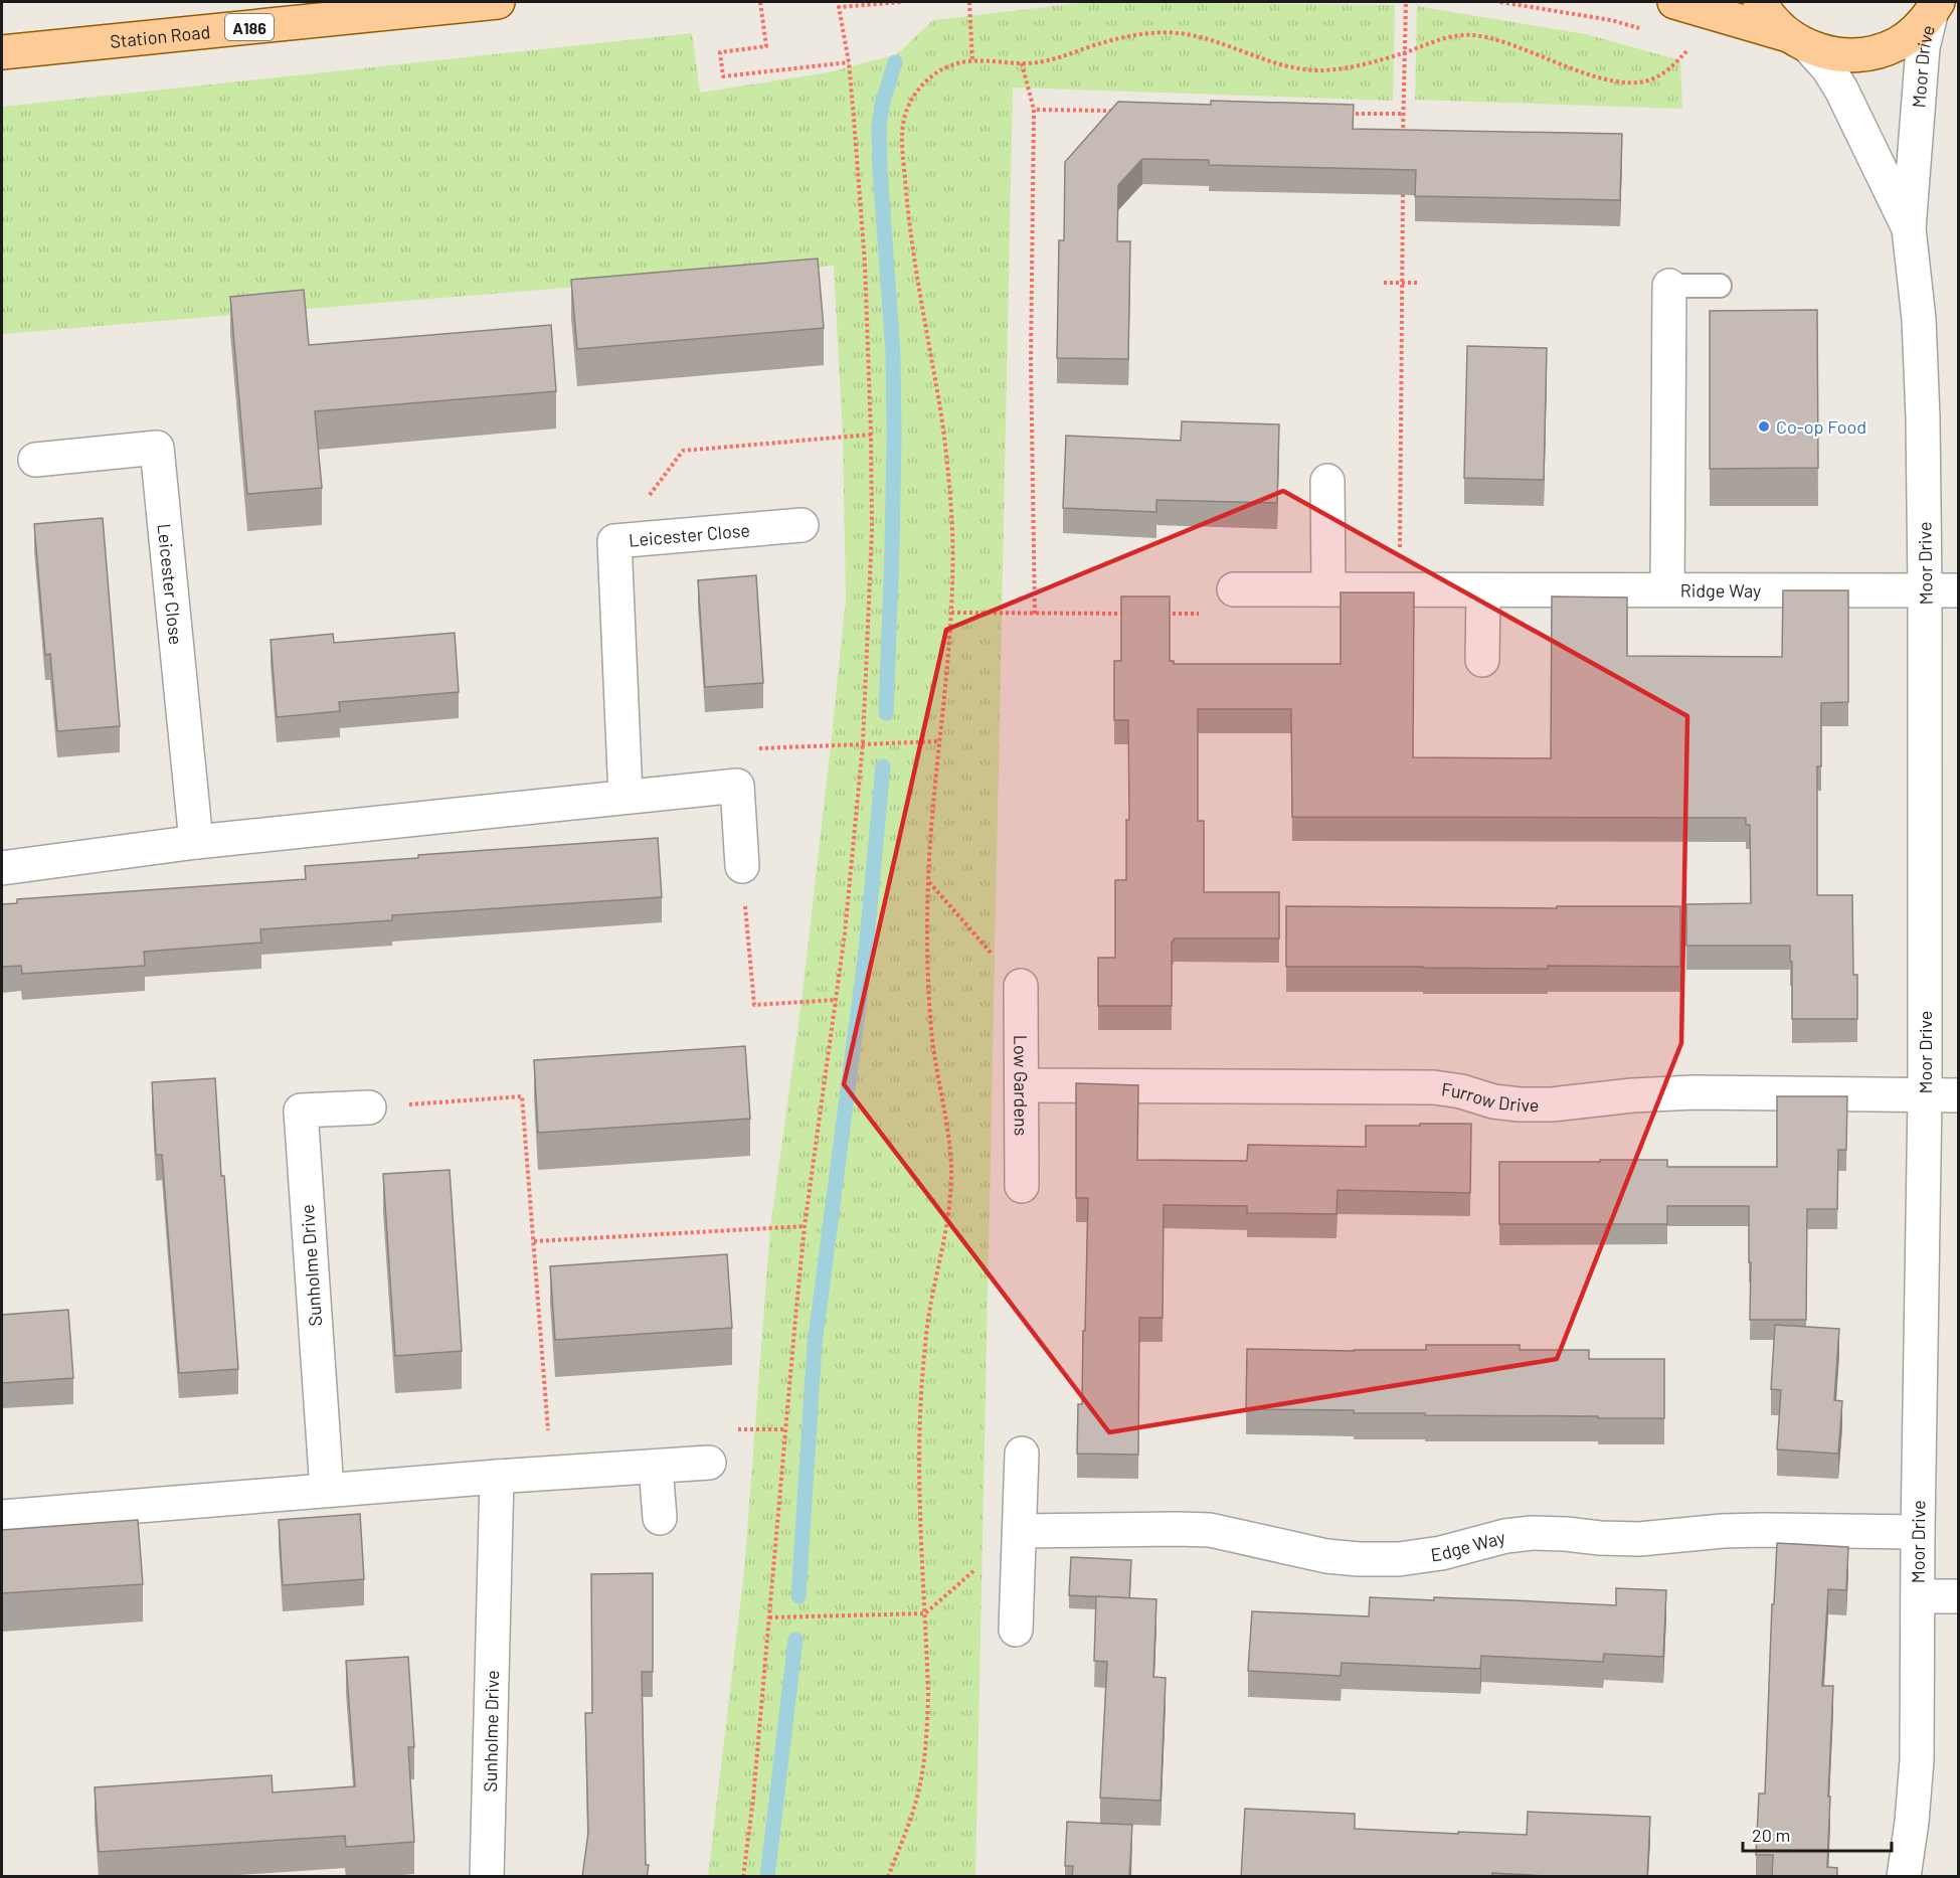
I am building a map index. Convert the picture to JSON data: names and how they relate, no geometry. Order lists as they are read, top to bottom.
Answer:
{
  "streets": {
    "main road": ["A186", "Station Road"],
    "street": [
      "Moor Drive",
      "Leicester Close",
      "Ridge Way",
      "Low Gardens",
      "Furrow Drive",
      "Sunholme Drive",
      "Edge Way"
    ]
  },
  "crossings": [
    ["Moor Drive", "Ridge Way"],
    ["Moor Drive", "Furrow Drive"],
    ["Moor Drive", "Edge Way"],
    ["Low Gardens", "Furrow Drive"]
  ],
  "places": ["Co-op Food"],
  "scale_bar": "20 m"
}
